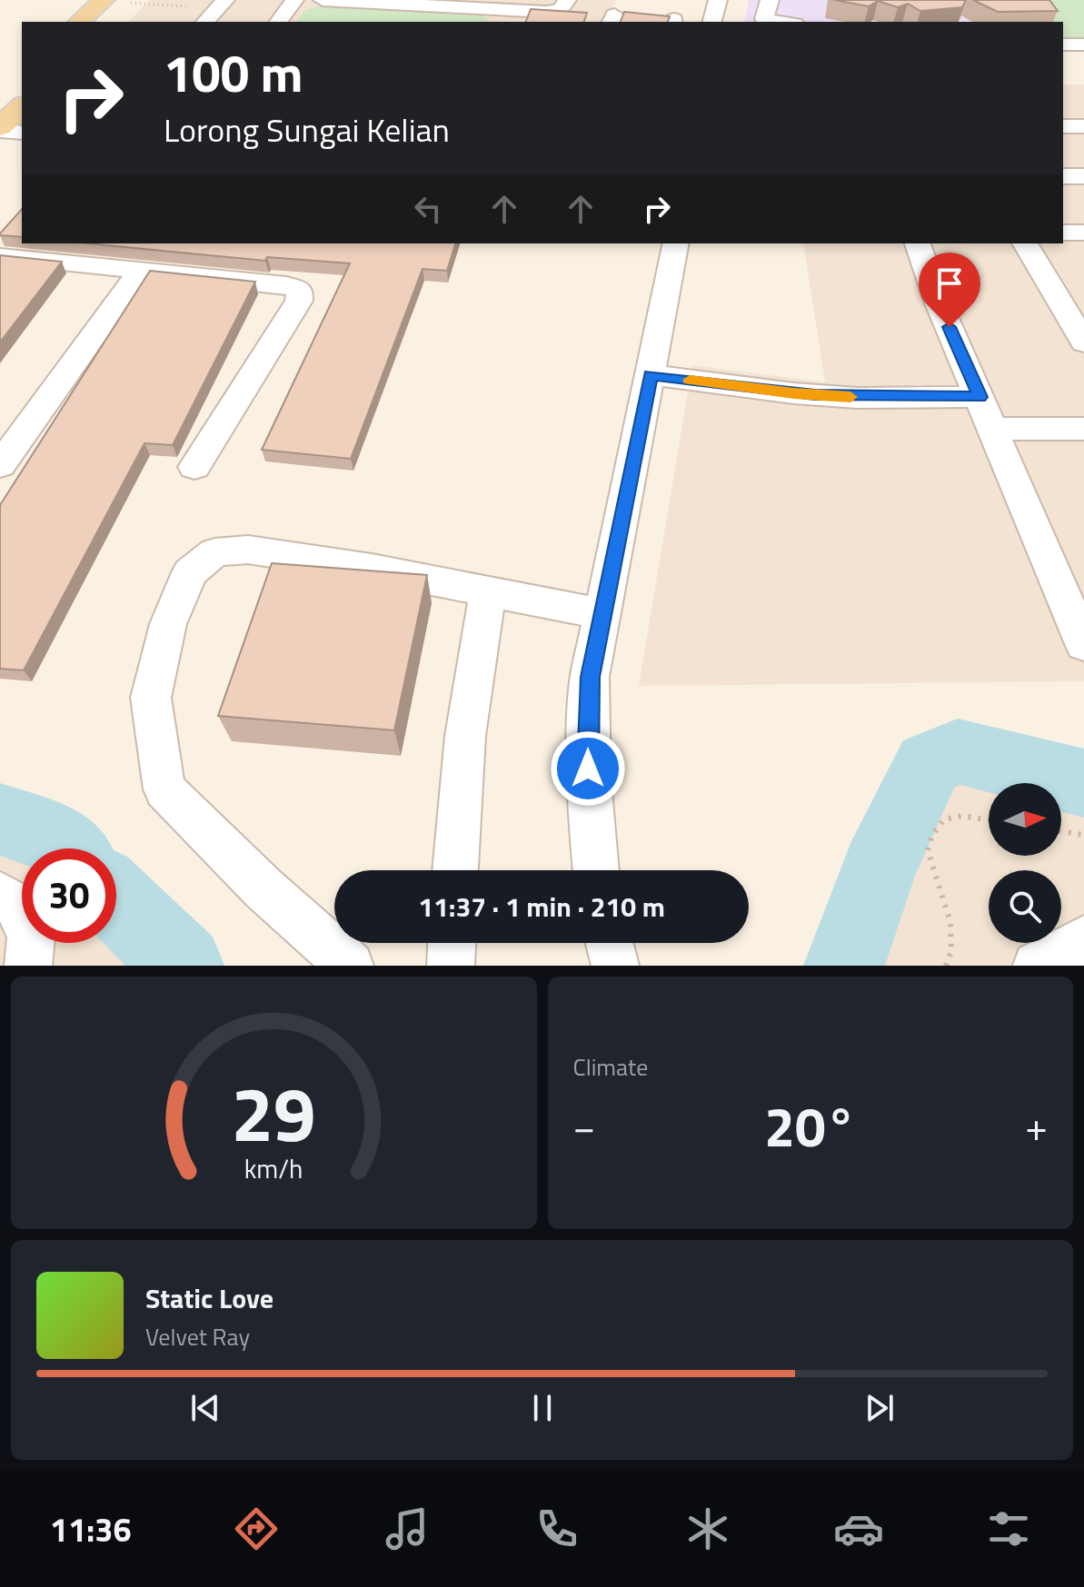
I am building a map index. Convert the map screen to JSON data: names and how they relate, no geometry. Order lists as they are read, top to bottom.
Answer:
{
  "north": "right",
  "page": {
    "turn": ["100 m", "Lorong Sungai Kelian"],
    "limit": "30",
    "trip": "11:37 · 1 min · 210 m",
    "tile": "Climate",
    "heat": ["−", "20°", "+"],
    "song": ["Static Love", "Velvet Ray"],
    "tabs": "11:36",
    "gauge": ["29", "km/h"]
  }
}
